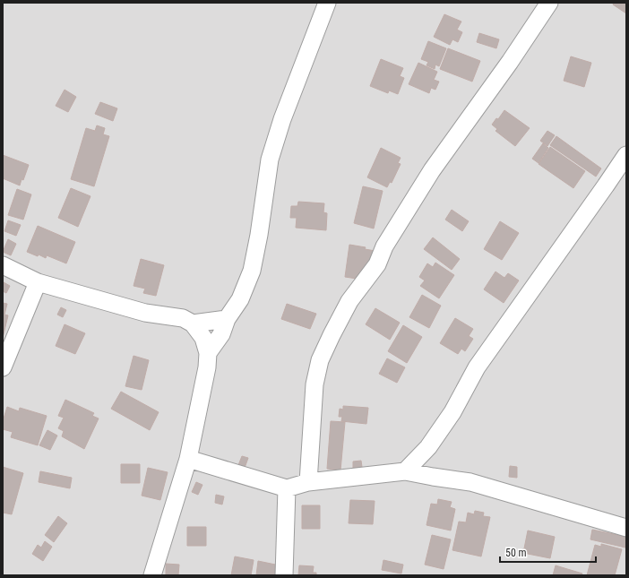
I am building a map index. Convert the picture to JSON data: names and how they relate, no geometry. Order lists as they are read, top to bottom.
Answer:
{
  "scale_bar": "50 m"
}
